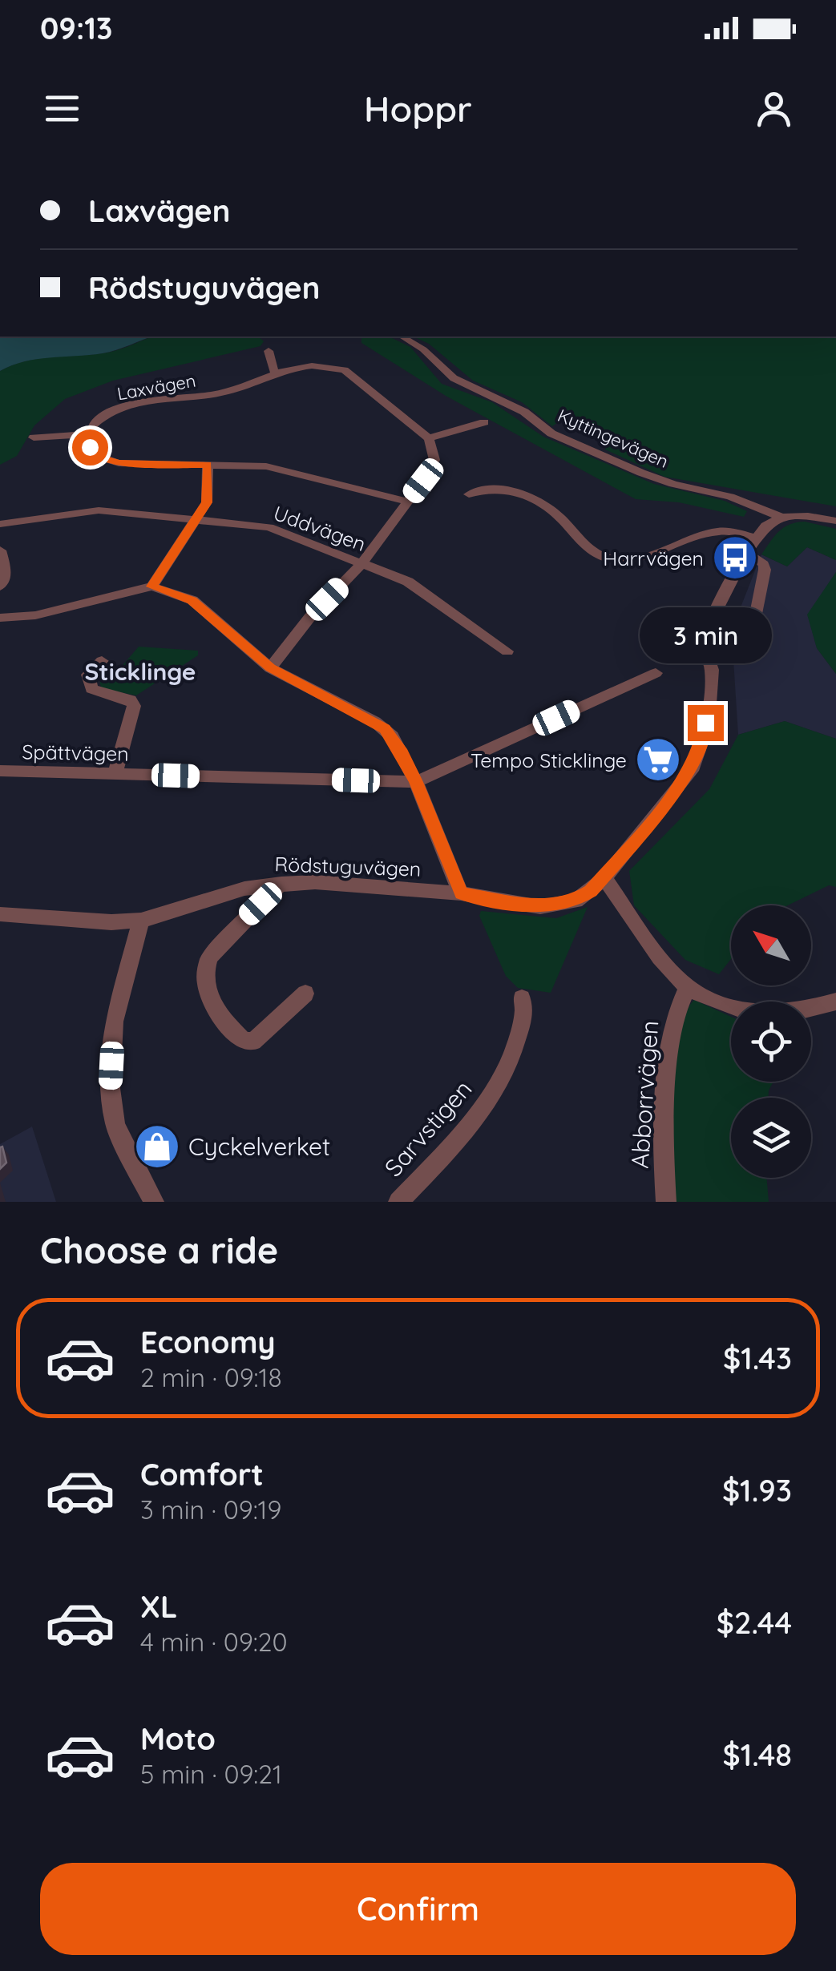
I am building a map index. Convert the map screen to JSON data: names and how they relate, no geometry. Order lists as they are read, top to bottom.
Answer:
{
  "streets": {
    "street": [
      "Laxvägen",
      "Kyttingevägen",
      "Uddvägen",
      "Spättvägen",
      "Rödstuguvägen",
      "Abborrvägen",
      "Sarvstigen"
    ]
  },
  "crossings": [
    ["Kyttingevägen", "Rödstuguvägen"]
  ],
  "districts": ["Sticklinge"],
  "places": {
    "bus stop": ["Harrvägen"],
    "supermarket": ["Tempo Sticklinge"],
    "shop": ["Cyckelverket"]
  },
  "north": "top left",
  "page": {
    "status": "09:13",
    "header": "Hoppr",
    "banner": ["Laxvägen", "Rödstuguvägen"],
    "bubble": "3 min",
    "heading": "Choose a ride",
    "list": [
      {
        "name": "Economy",
        "note": "2 min · 09:18",
        "value": "$1.43"
      },
      {
        "name": "Comfort",
        "note": "3 min · 09:19",
        "value": "$1.93"
      },
      {
        "name": "XL",
        "note": "4 min · 09:20",
        "value": "$2.44"
      },
      {
        "name": "Moto",
        "note": "5 min · 09:21",
        "value": "$1.48"
      }
    ],
    "buttons": "Confirm"
  }
}
